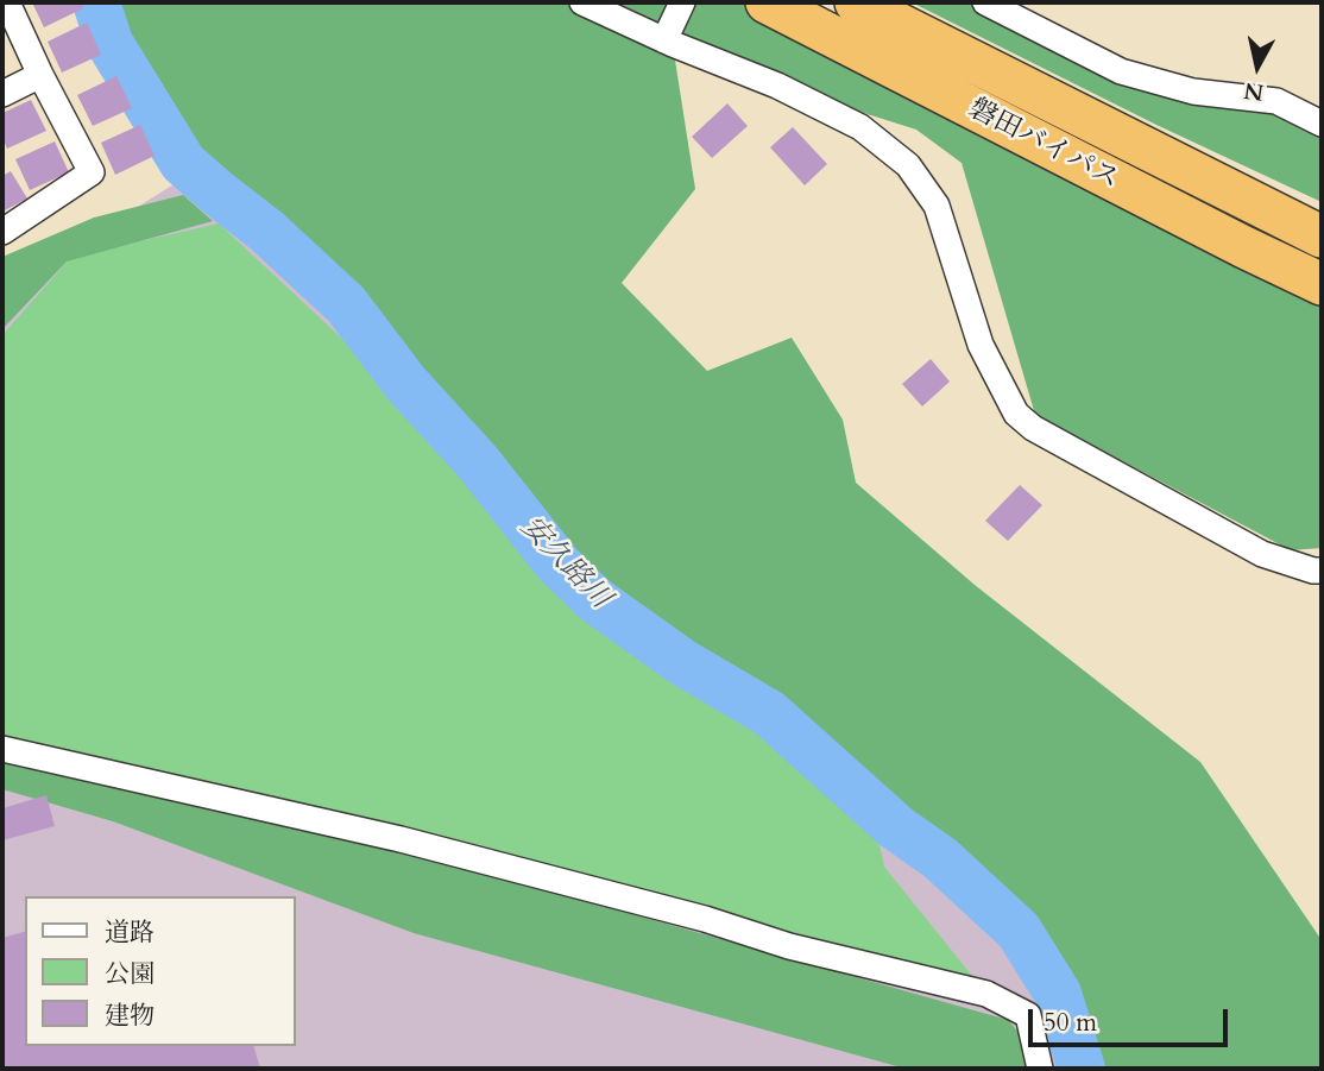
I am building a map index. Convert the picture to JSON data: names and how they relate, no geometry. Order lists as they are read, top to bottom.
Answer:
{
  "streets": {
    "highway": ["磐田バイパス"]
  },
  "water": ["安久路川"],
  "legend": ["道路", "公園", "建物"],
  "scale_bar": "50 m",
  "north": "bottom"
}
